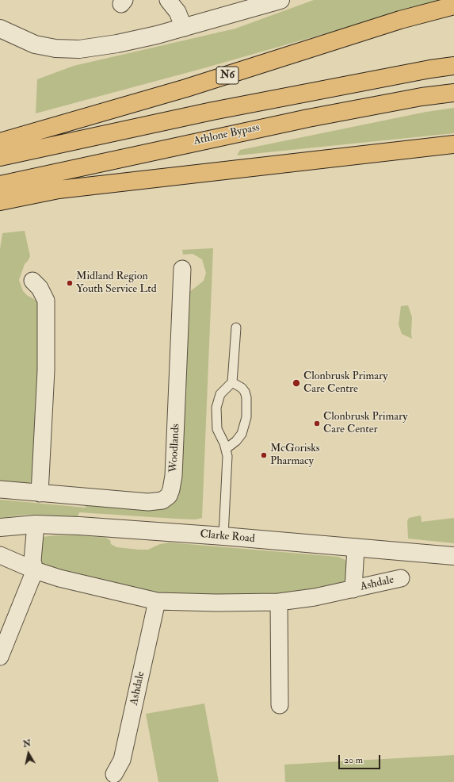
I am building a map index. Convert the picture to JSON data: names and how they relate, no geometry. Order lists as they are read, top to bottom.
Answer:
{
  "streets": {
    "highway": ["N6", "Athlone Bypass"],
    "street": ["Woodlands", "Clarke Road", "Ashdale"]
  },
  "crossings": [
    ["Clarke Road", "Ashdale"]
  ],
  "places": [
    "Midland Region Youth Service Ltd",
    "Clonbrusk Primary Care Centre",
    "Clonbrusk Primary Care Center",
    "McGorisks Pharmacy"
  ],
  "scale_bar": "20 m",
  "north": "top"
}
